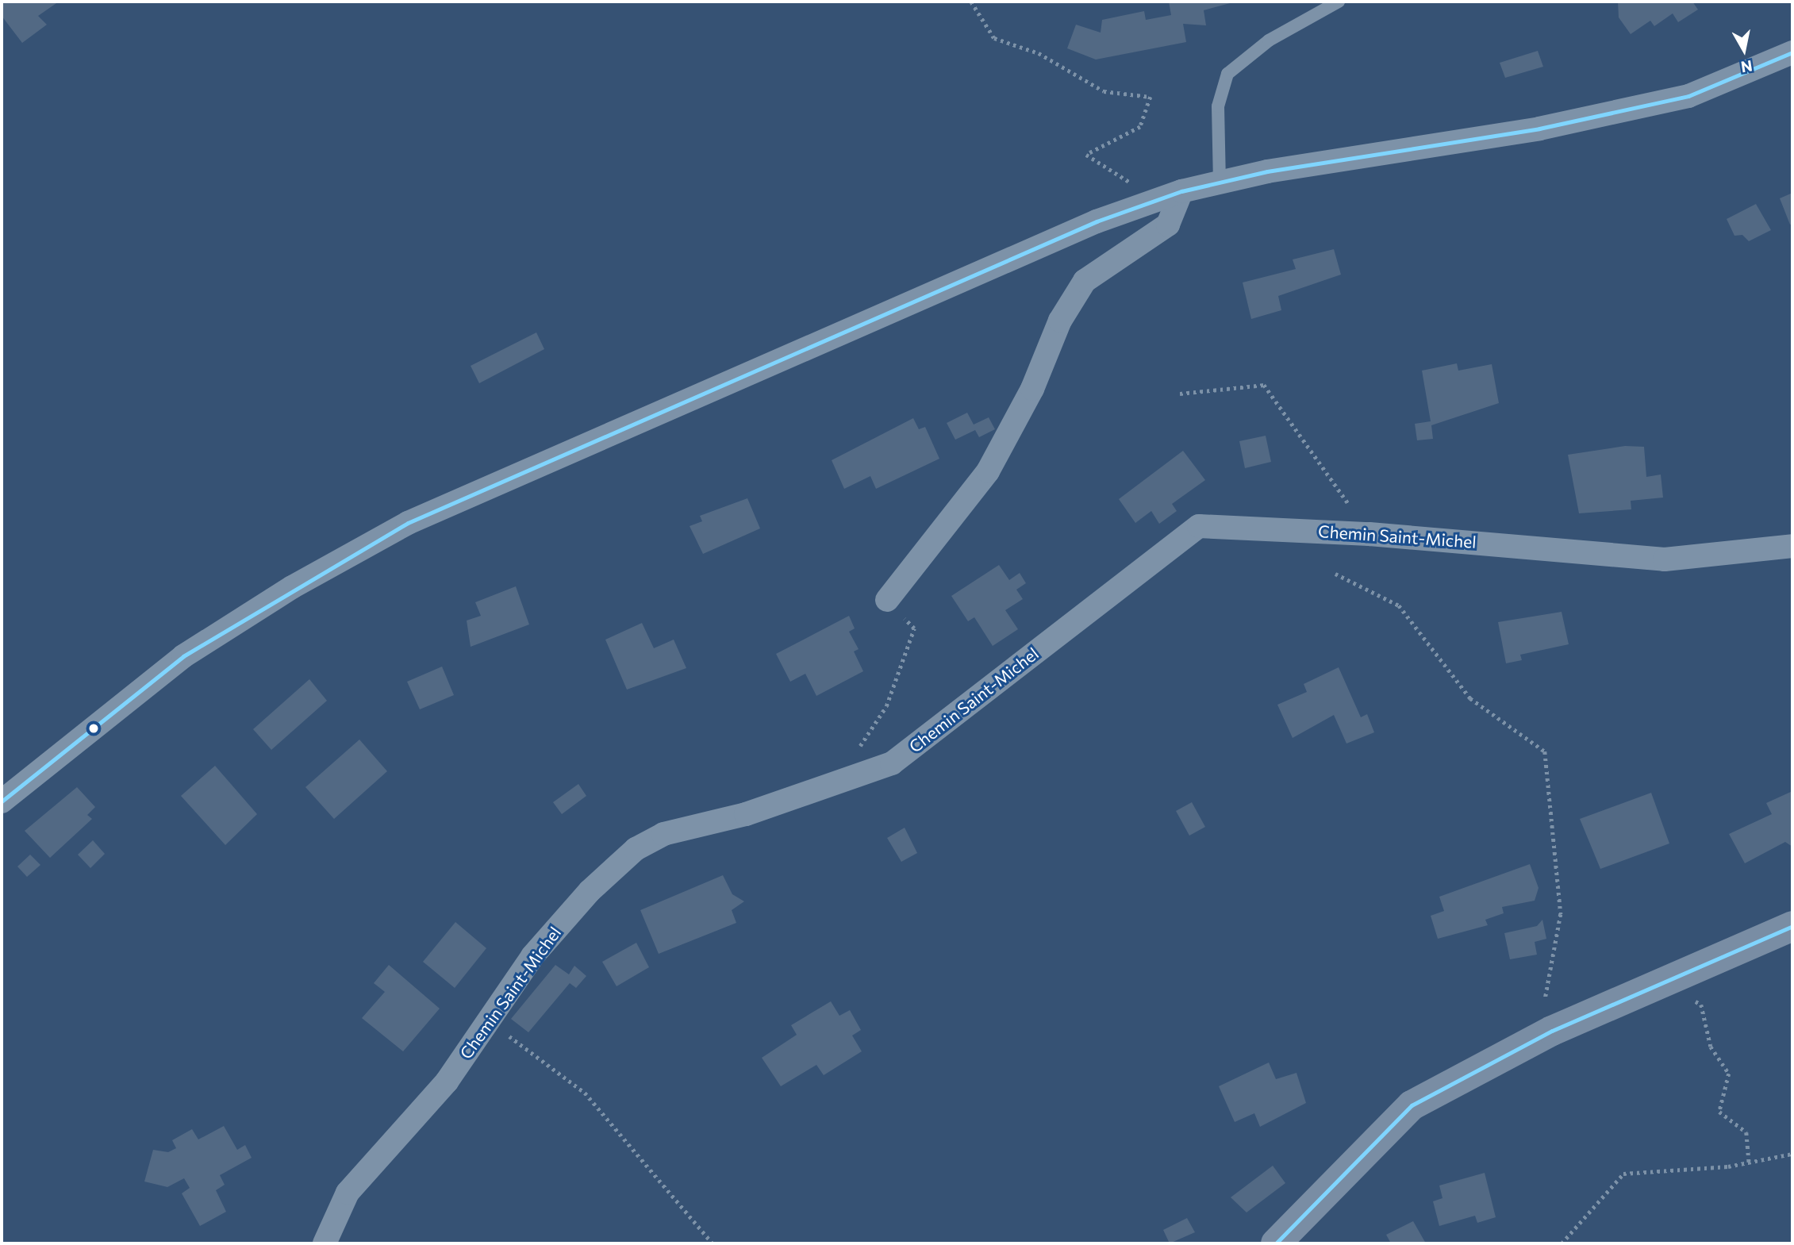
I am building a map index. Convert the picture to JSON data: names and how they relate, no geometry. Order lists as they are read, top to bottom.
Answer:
{
  "streets": {
    "street": ["Chemin Saint-Michel"]
  },
  "north": "bottom"
}
